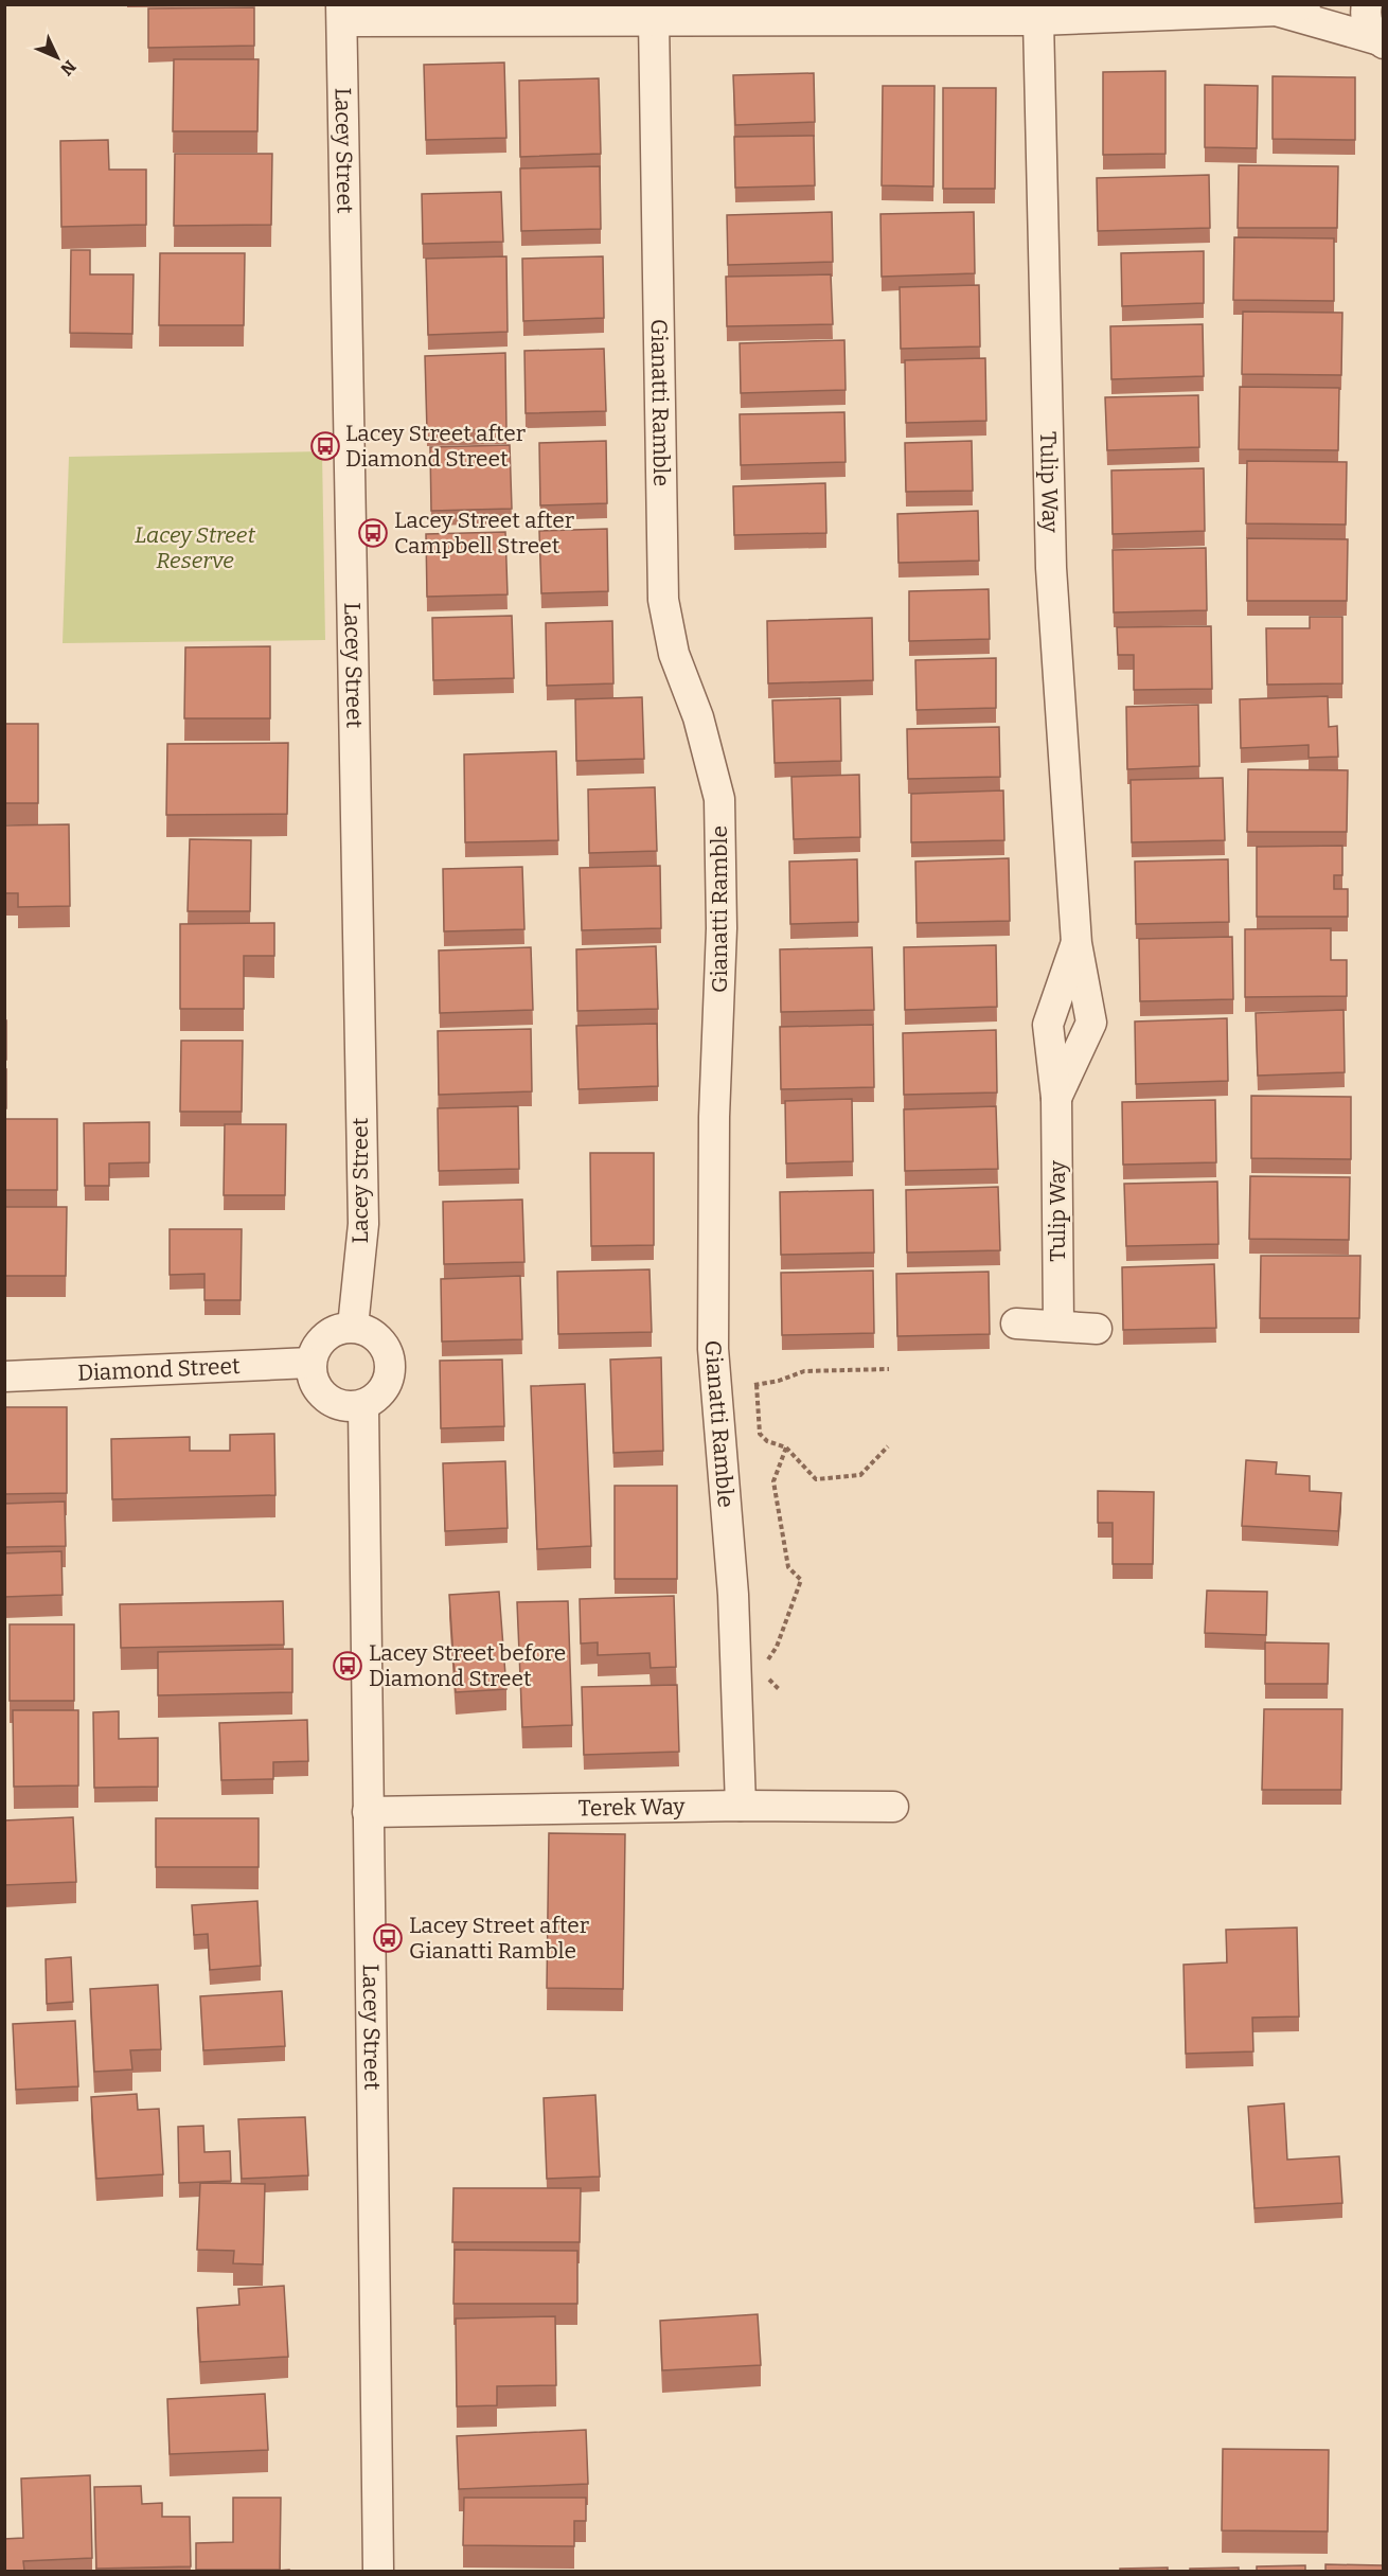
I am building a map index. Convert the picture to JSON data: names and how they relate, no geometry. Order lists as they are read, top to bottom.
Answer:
{
  "streets": {
    "street": [
      "Lacey Street",
      "Gianatti Ramble",
      "Tulip Way",
      "Diamond Street",
      "Terek Way"
    ]
  },
  "crossings": [
    ["Lacey Street", "Diamond Street"],
    ["Lacey Street", "Terek Way"],
    ["Gianatti Ramble", "Terek Way"]
  ],
  "parks": ["Lacey Street Reserve"],
  "places": {
    "bus stop": [
      "Lacey Street after Diamond Street",
      "Lacey Street after Campbell Street",
      "Lacey Street before Diamond Street",
      "Lacey Street after Gianatti Ramble"
    ]
  },
  "north": "bottom right"
}
